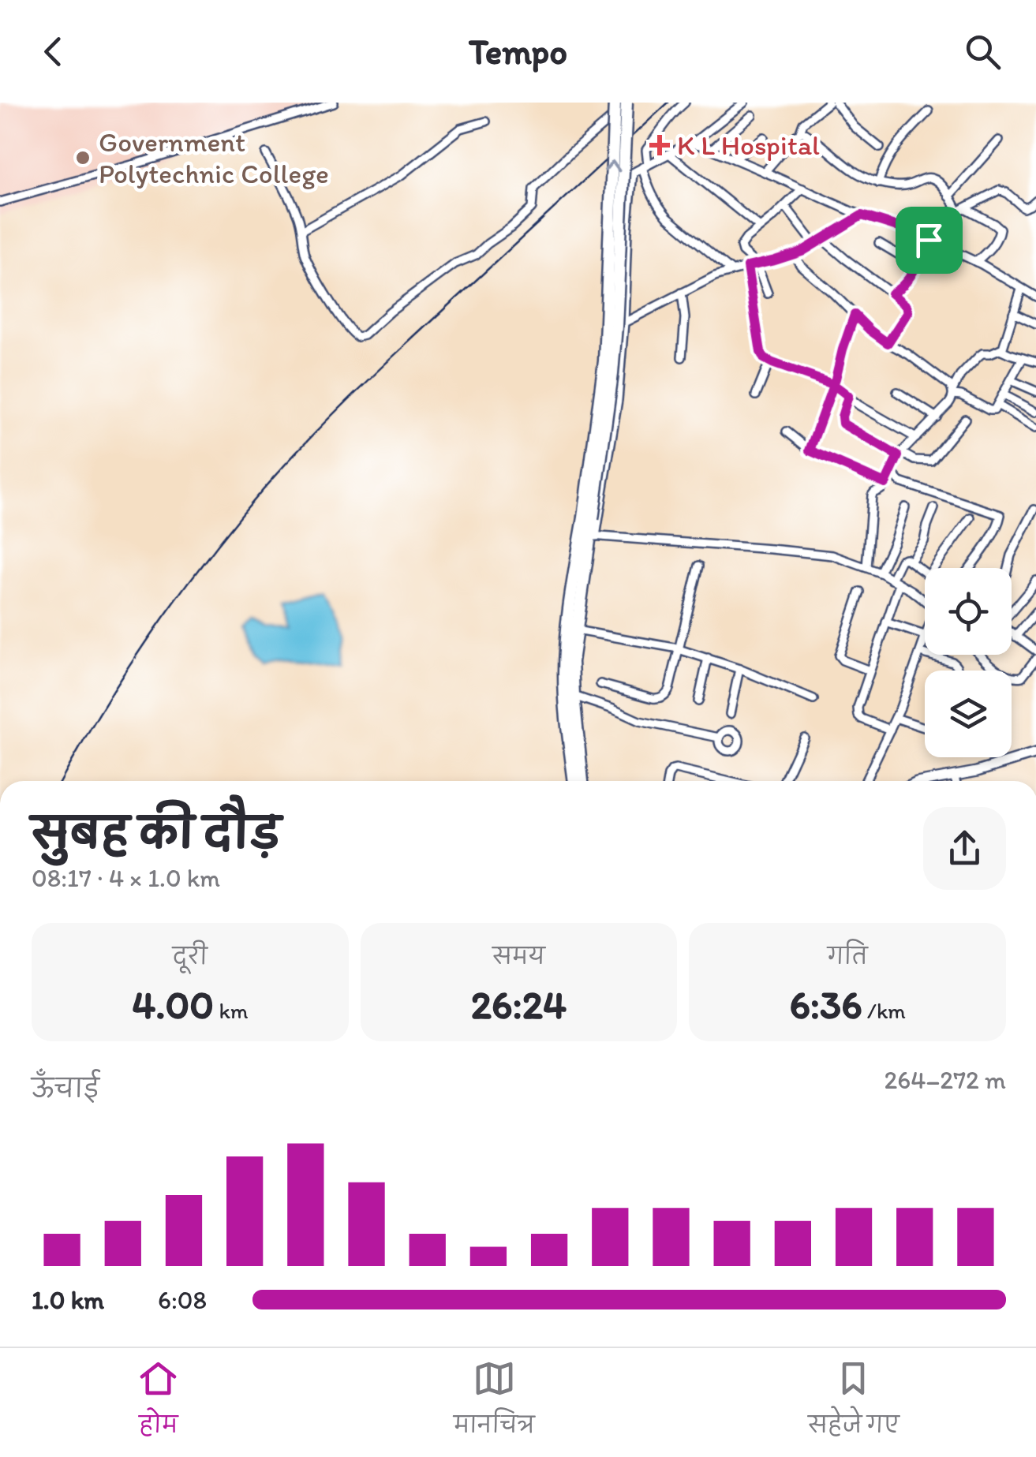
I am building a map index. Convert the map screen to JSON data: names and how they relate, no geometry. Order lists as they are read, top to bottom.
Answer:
{
  "places": {
    "health": ["K L Hospital"],
    "other": ["Government Polytechnic College"]
  },
  "page": {
    "header": "Tempo",
    "heading": ["सुबह की दौड़", "08:17 · 4 × 1.0 km"],
    "stats": [
      ["दूरी", "4.00 km"],
      ["समय", "26:24"],
      ["गति", "6:36 /km"]
    ],
    "chart": ["ऊँचाई", "264–272 m"],
    "list": [
      {
        "name": "1.0 km",
        "note": "6:08"
      }
    ],
    "tabs": ["होम", "मानचित्र", "सहेजे गए"]
  }
}
